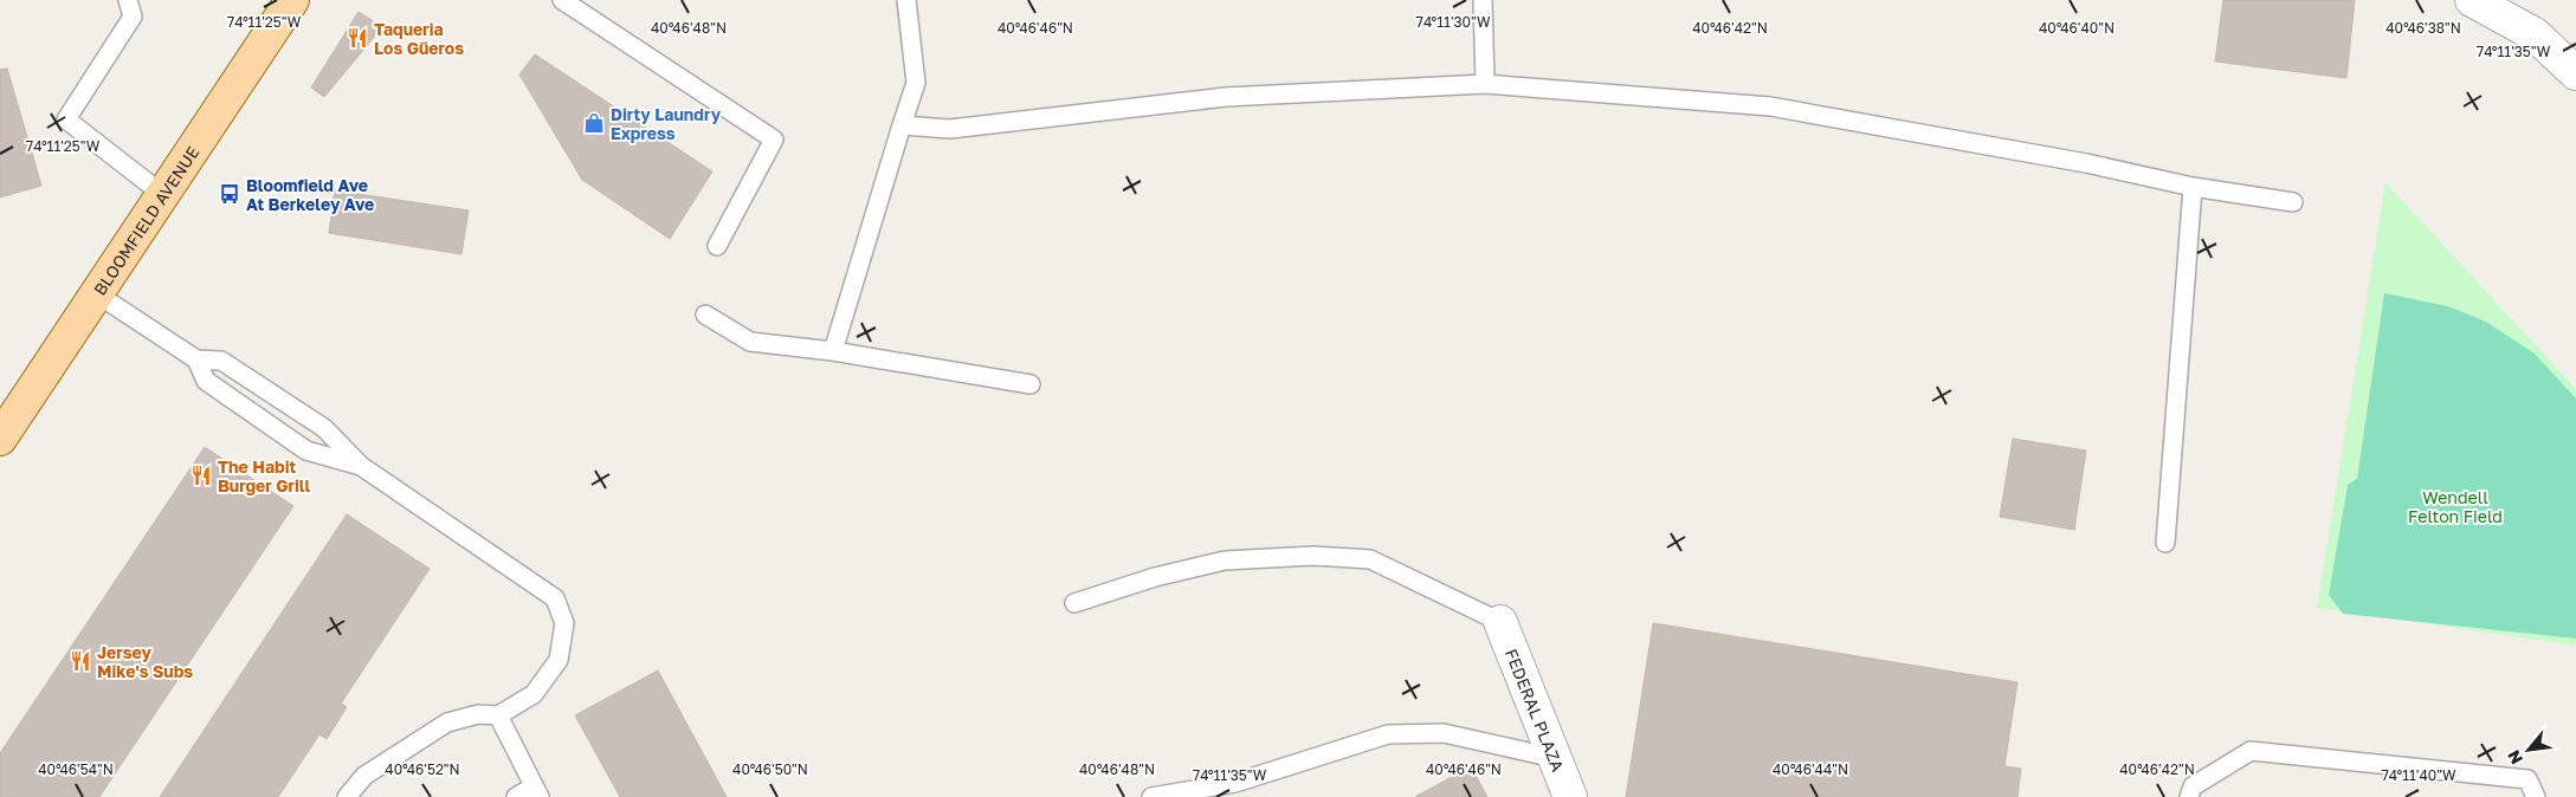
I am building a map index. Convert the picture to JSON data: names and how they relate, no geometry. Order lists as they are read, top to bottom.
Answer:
{
  "streets": {
    "main road": ["BLOOMFIELD AVENUE"],
    "street": ["FEDERAL PLAZA"]
  },
  "parks": ["Wendell Felton Field"],
  "places": {
    "restaurant": ["Taqueria Los Güeros", "The Habit Burger Grill", "Jersey Mike's Subs"],
    "shop": ["Dirty Laundry Express"],
    "bus stop": ["Bloomfield Ave At Berkeley Ave"]
  },
  "north": "bottom left",
  "coordinates": [
    "74°11'25\"W",
    "74°11'30\"W",
    "40°46'48\"N",
    "40°46'46\"N",
    "40°46'42\"N",
    "40°46'40\"N",
    "40°46'38\"N",
    "74°11'35\"W",
    "40°46'54\"N",
    "40°46'52\"N",
    "40°46'50\"N",
    "40°46'44\"N",
    "74°11'40\"W"
  ]
}
